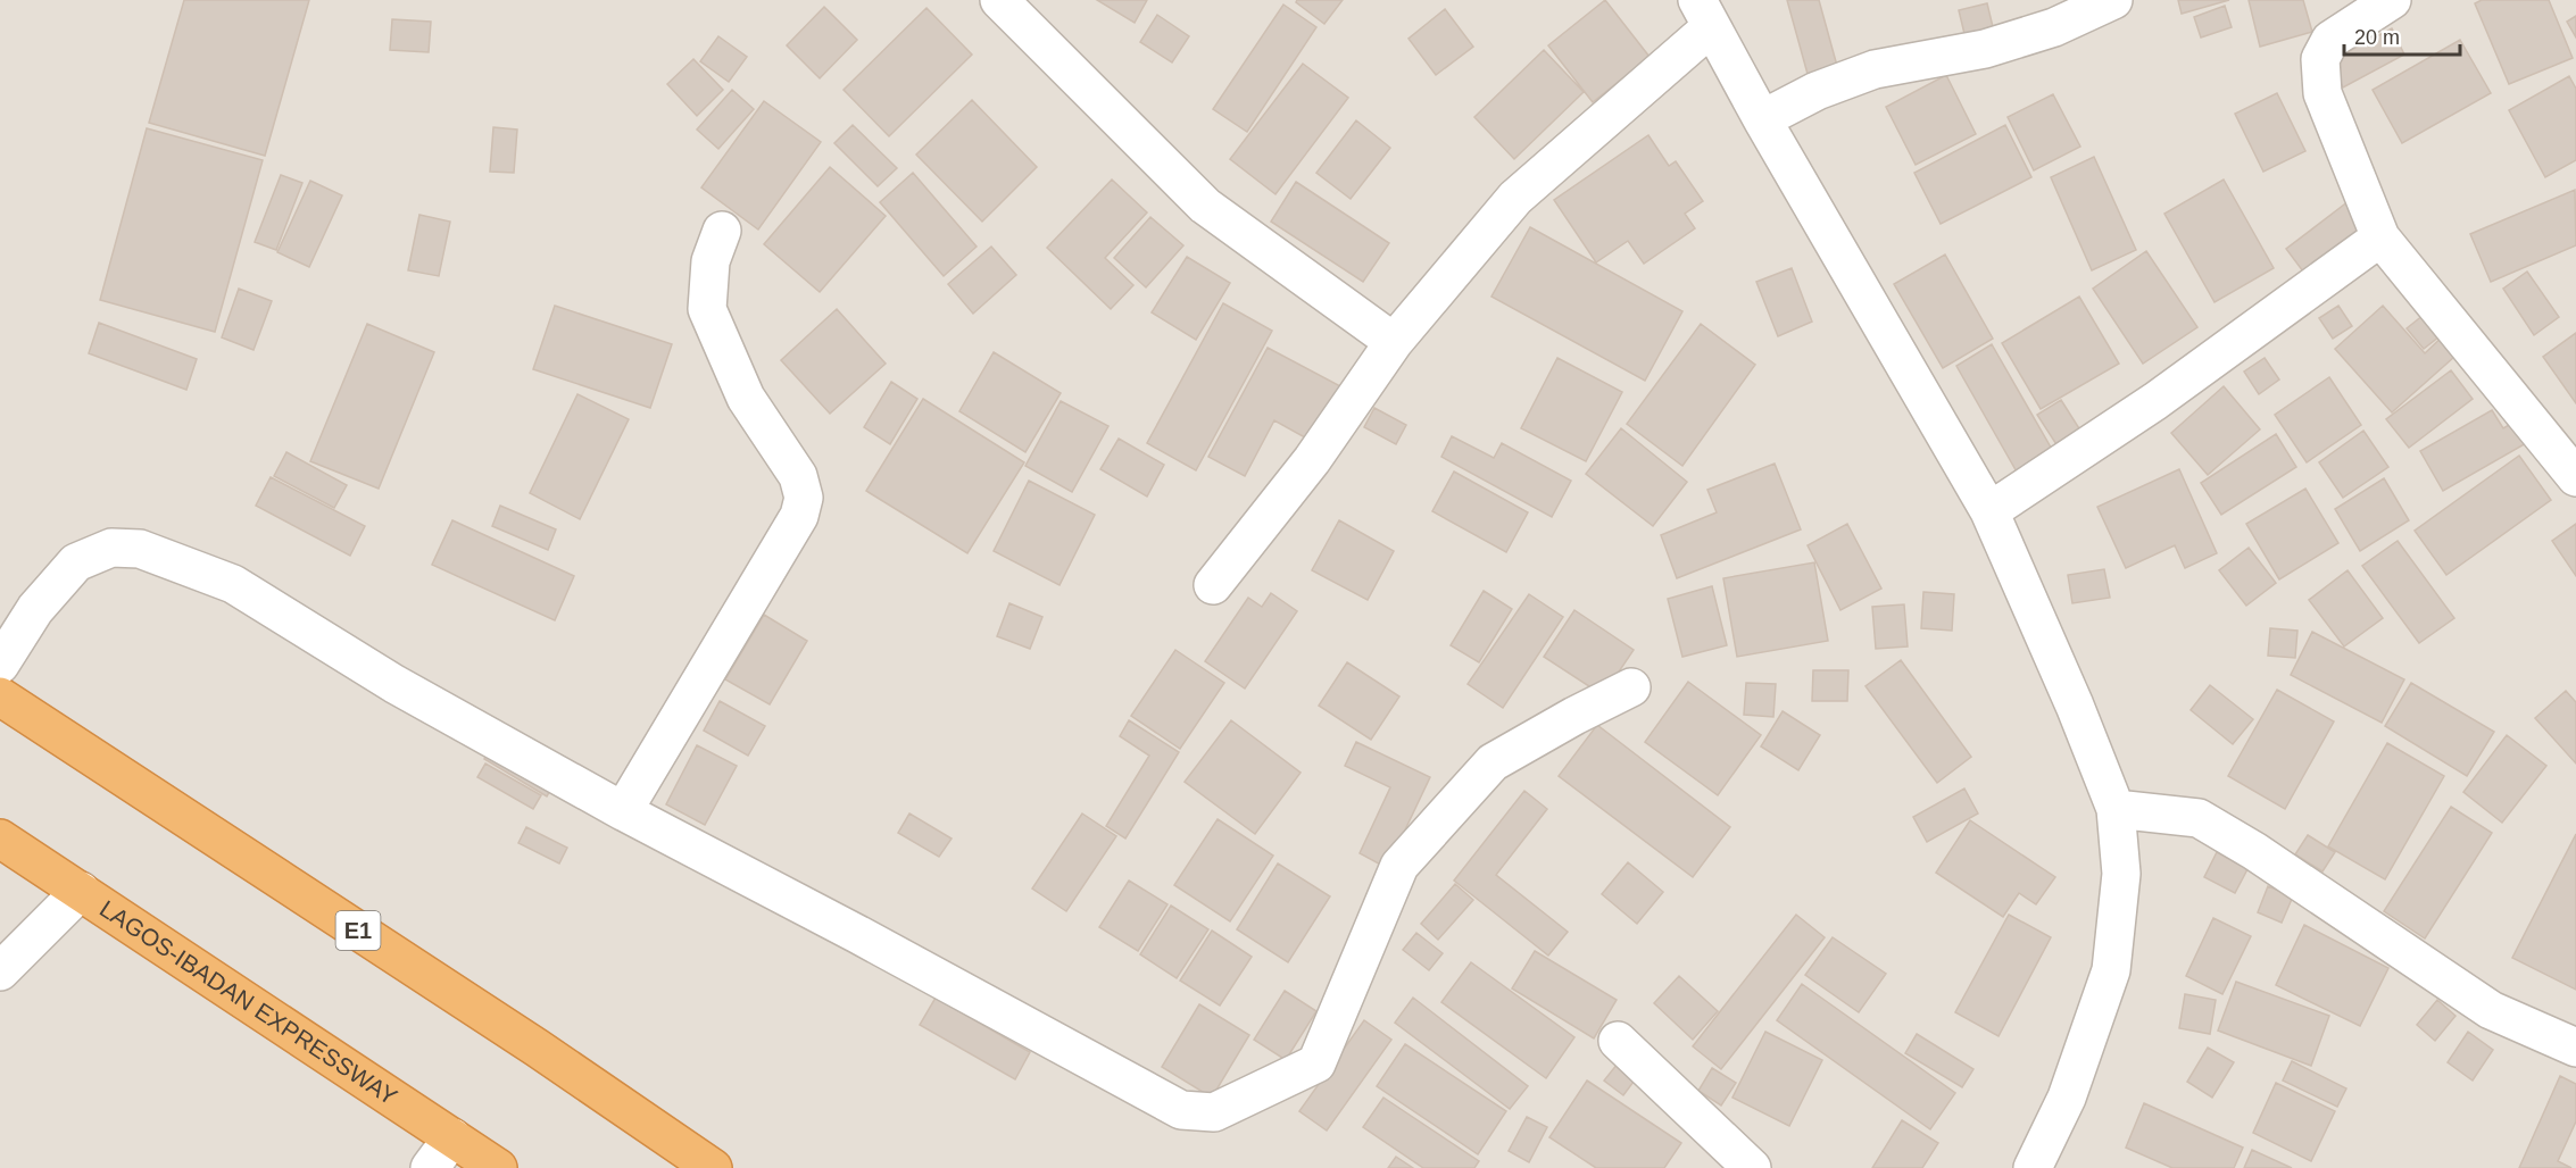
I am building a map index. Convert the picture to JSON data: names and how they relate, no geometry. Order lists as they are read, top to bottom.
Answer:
{
  "streets": {
    "highway": ["E1", "LAGOS-IBADAN EXPRESSWAY"]
  },
  "scale_bar": "20 m"
}
